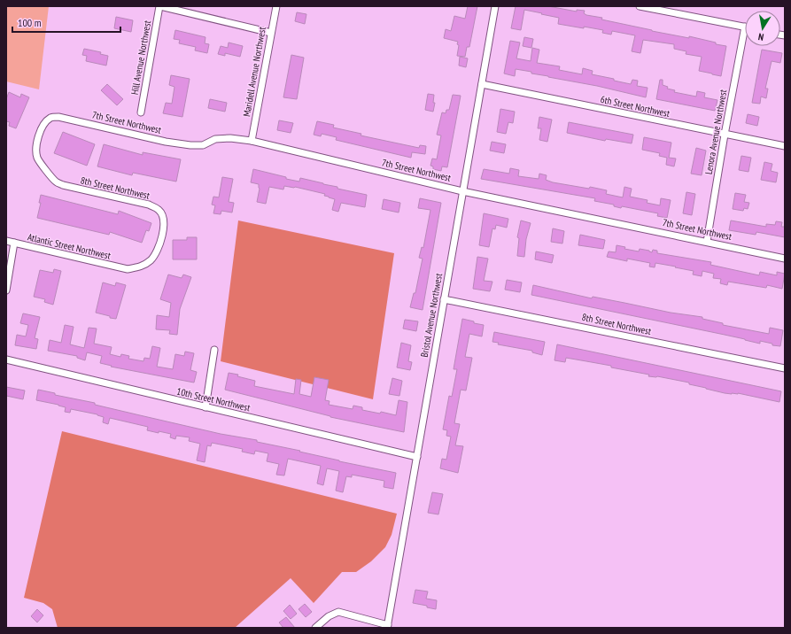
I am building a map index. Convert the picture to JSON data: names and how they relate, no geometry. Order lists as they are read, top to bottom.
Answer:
{
  "streets": {
    "street": [
      "Hill Avenue Northwest",
      "Maridell Avenue Northwest",
      "6th Street Northwest",
      "7th Street Northwest",
      "Lenora Avenue Northwest",
      "8th Street Northwest",
      "Atlantic Street Northwest",
      "Bristol Avenue Northwest",
      "10th Street Northwest"
    ]
  },
  "crossings": [
    ["Maridell Avenue Northwest", "7th Street Northwest"],
    ["6th Street Northwest", "Lenora Avenue Northwest"],
    ["6th Street Northwest", "Bristol Avenue Northwest"],
    ["7th Street Northwest", "Lenora Avenue Northwest"],
    ["7th Street Northwest", "8th Street Northwest"],
    ["7th Street Northwest", "Bristol Avenue Northwest"],
    ["8th Street Northwest", "Atlantic Street Northwest"],
    ["8th Street Northwest", "Bristol Avenue Northwest"],
    ["Bristol Avenue Northwest", "10th Street Northwest"]
  ],
  "scale_bar": "100 m",
  "north": "bottom"
}
